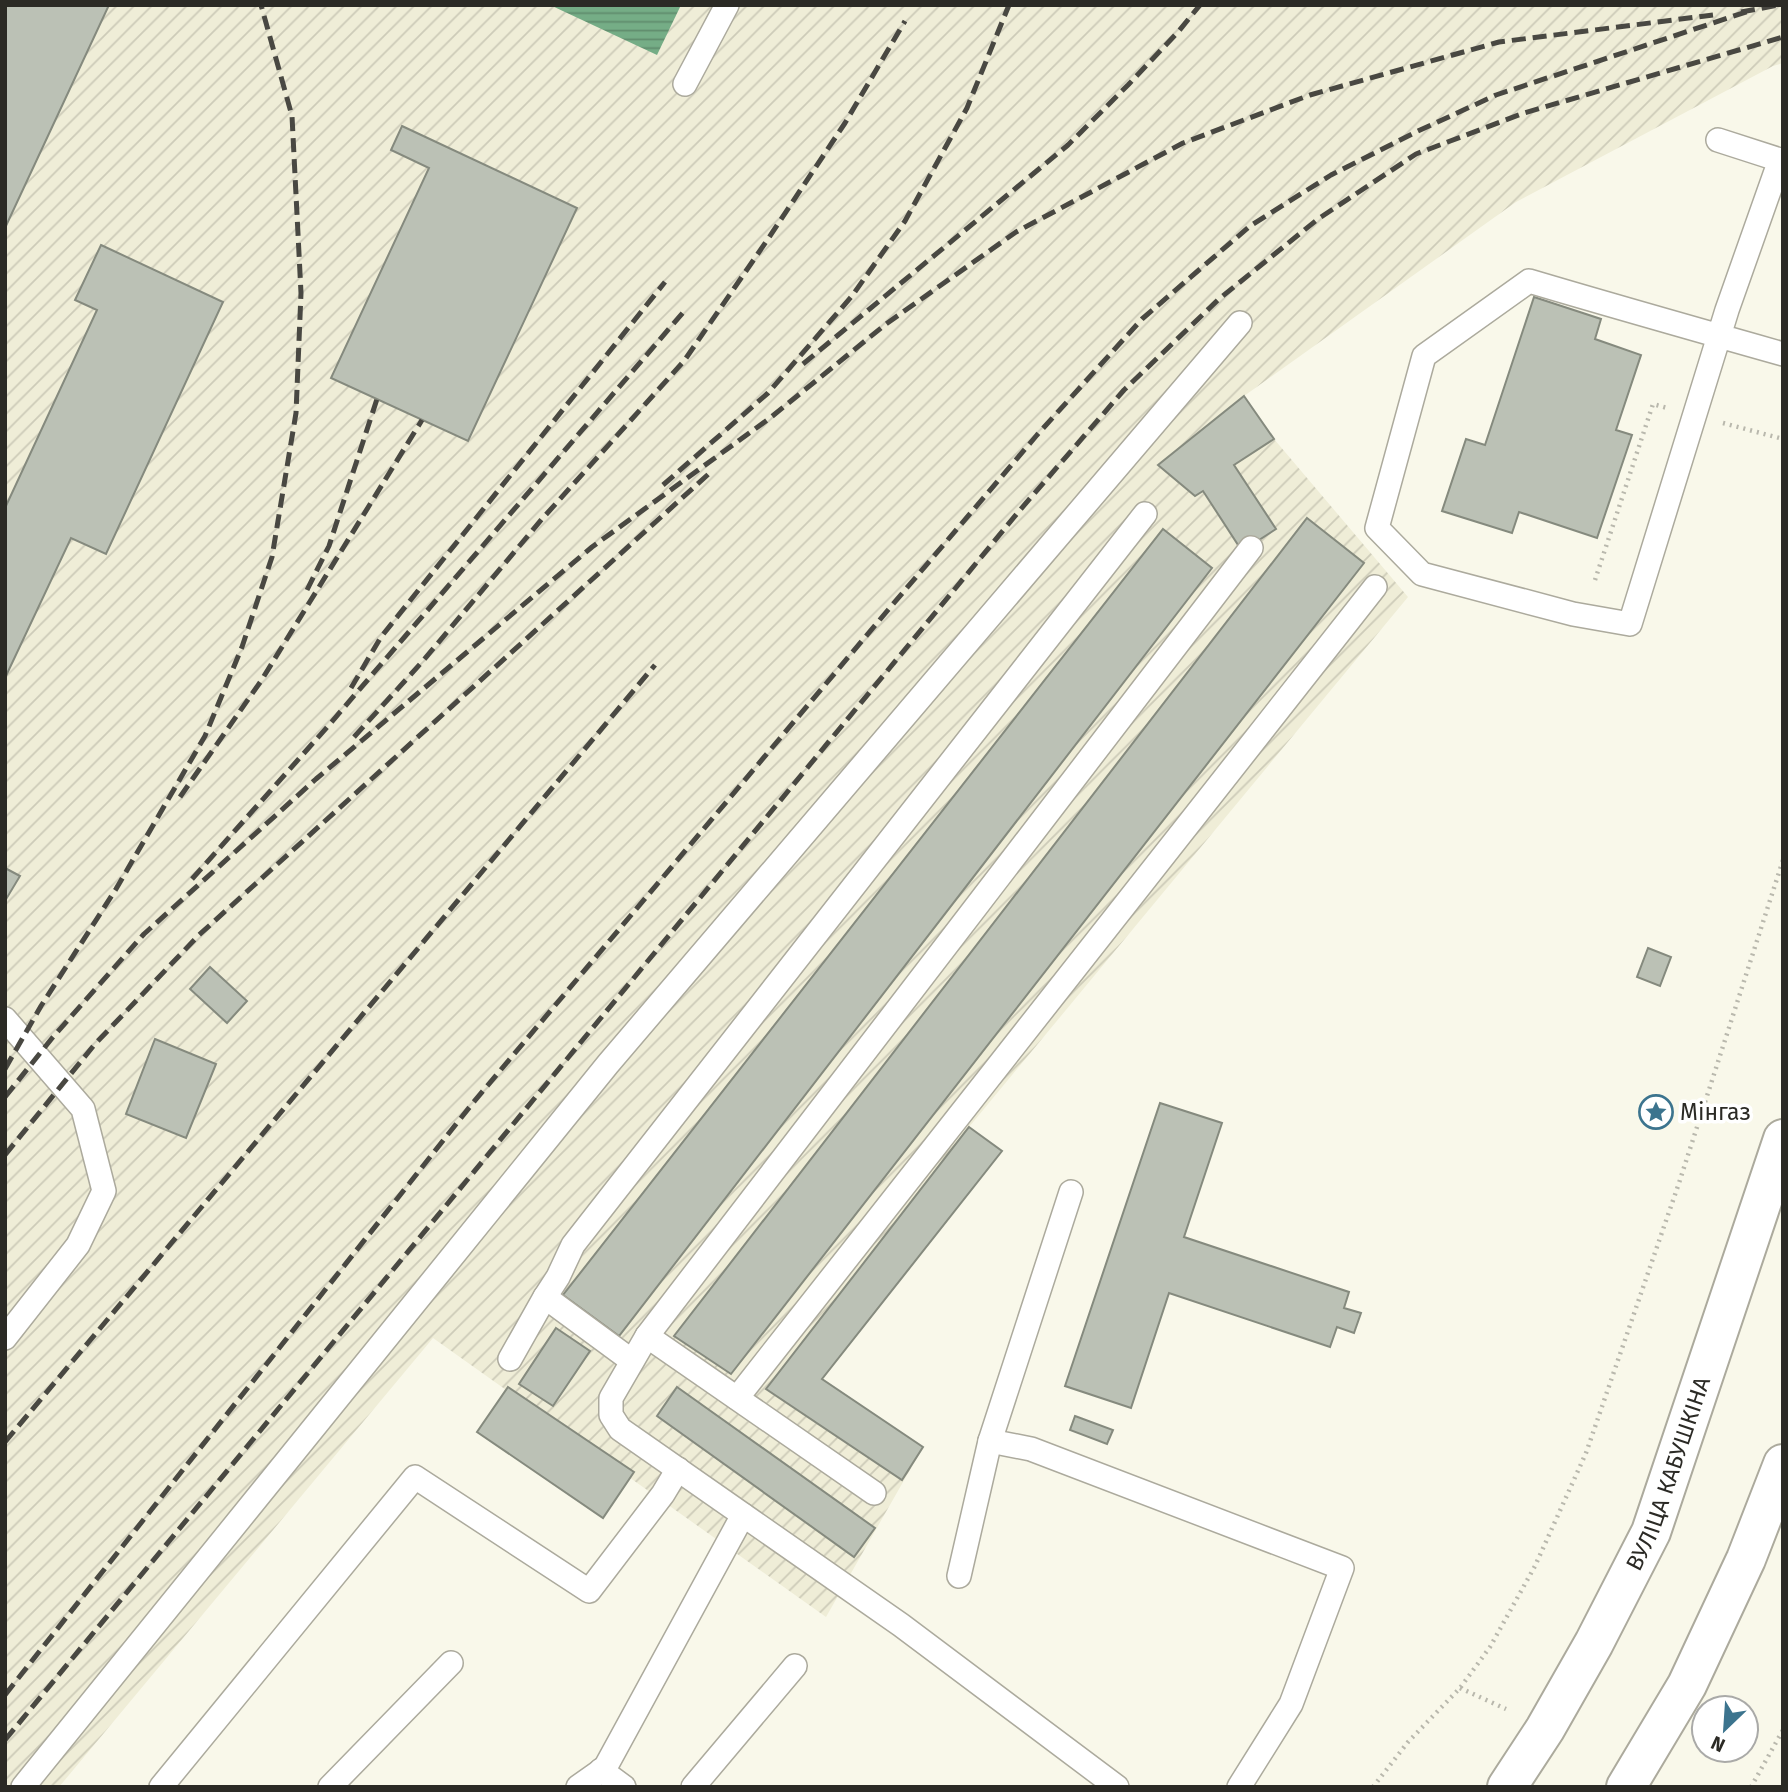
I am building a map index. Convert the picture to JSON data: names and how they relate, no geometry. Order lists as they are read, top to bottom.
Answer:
{
  "streets": {
    "main road": ["ВУЛІЦА КАБУШКІНА"]
  },
  "places": {
    "place": ["Мінгаз"]
  },
  "north": "bottom left"
}
